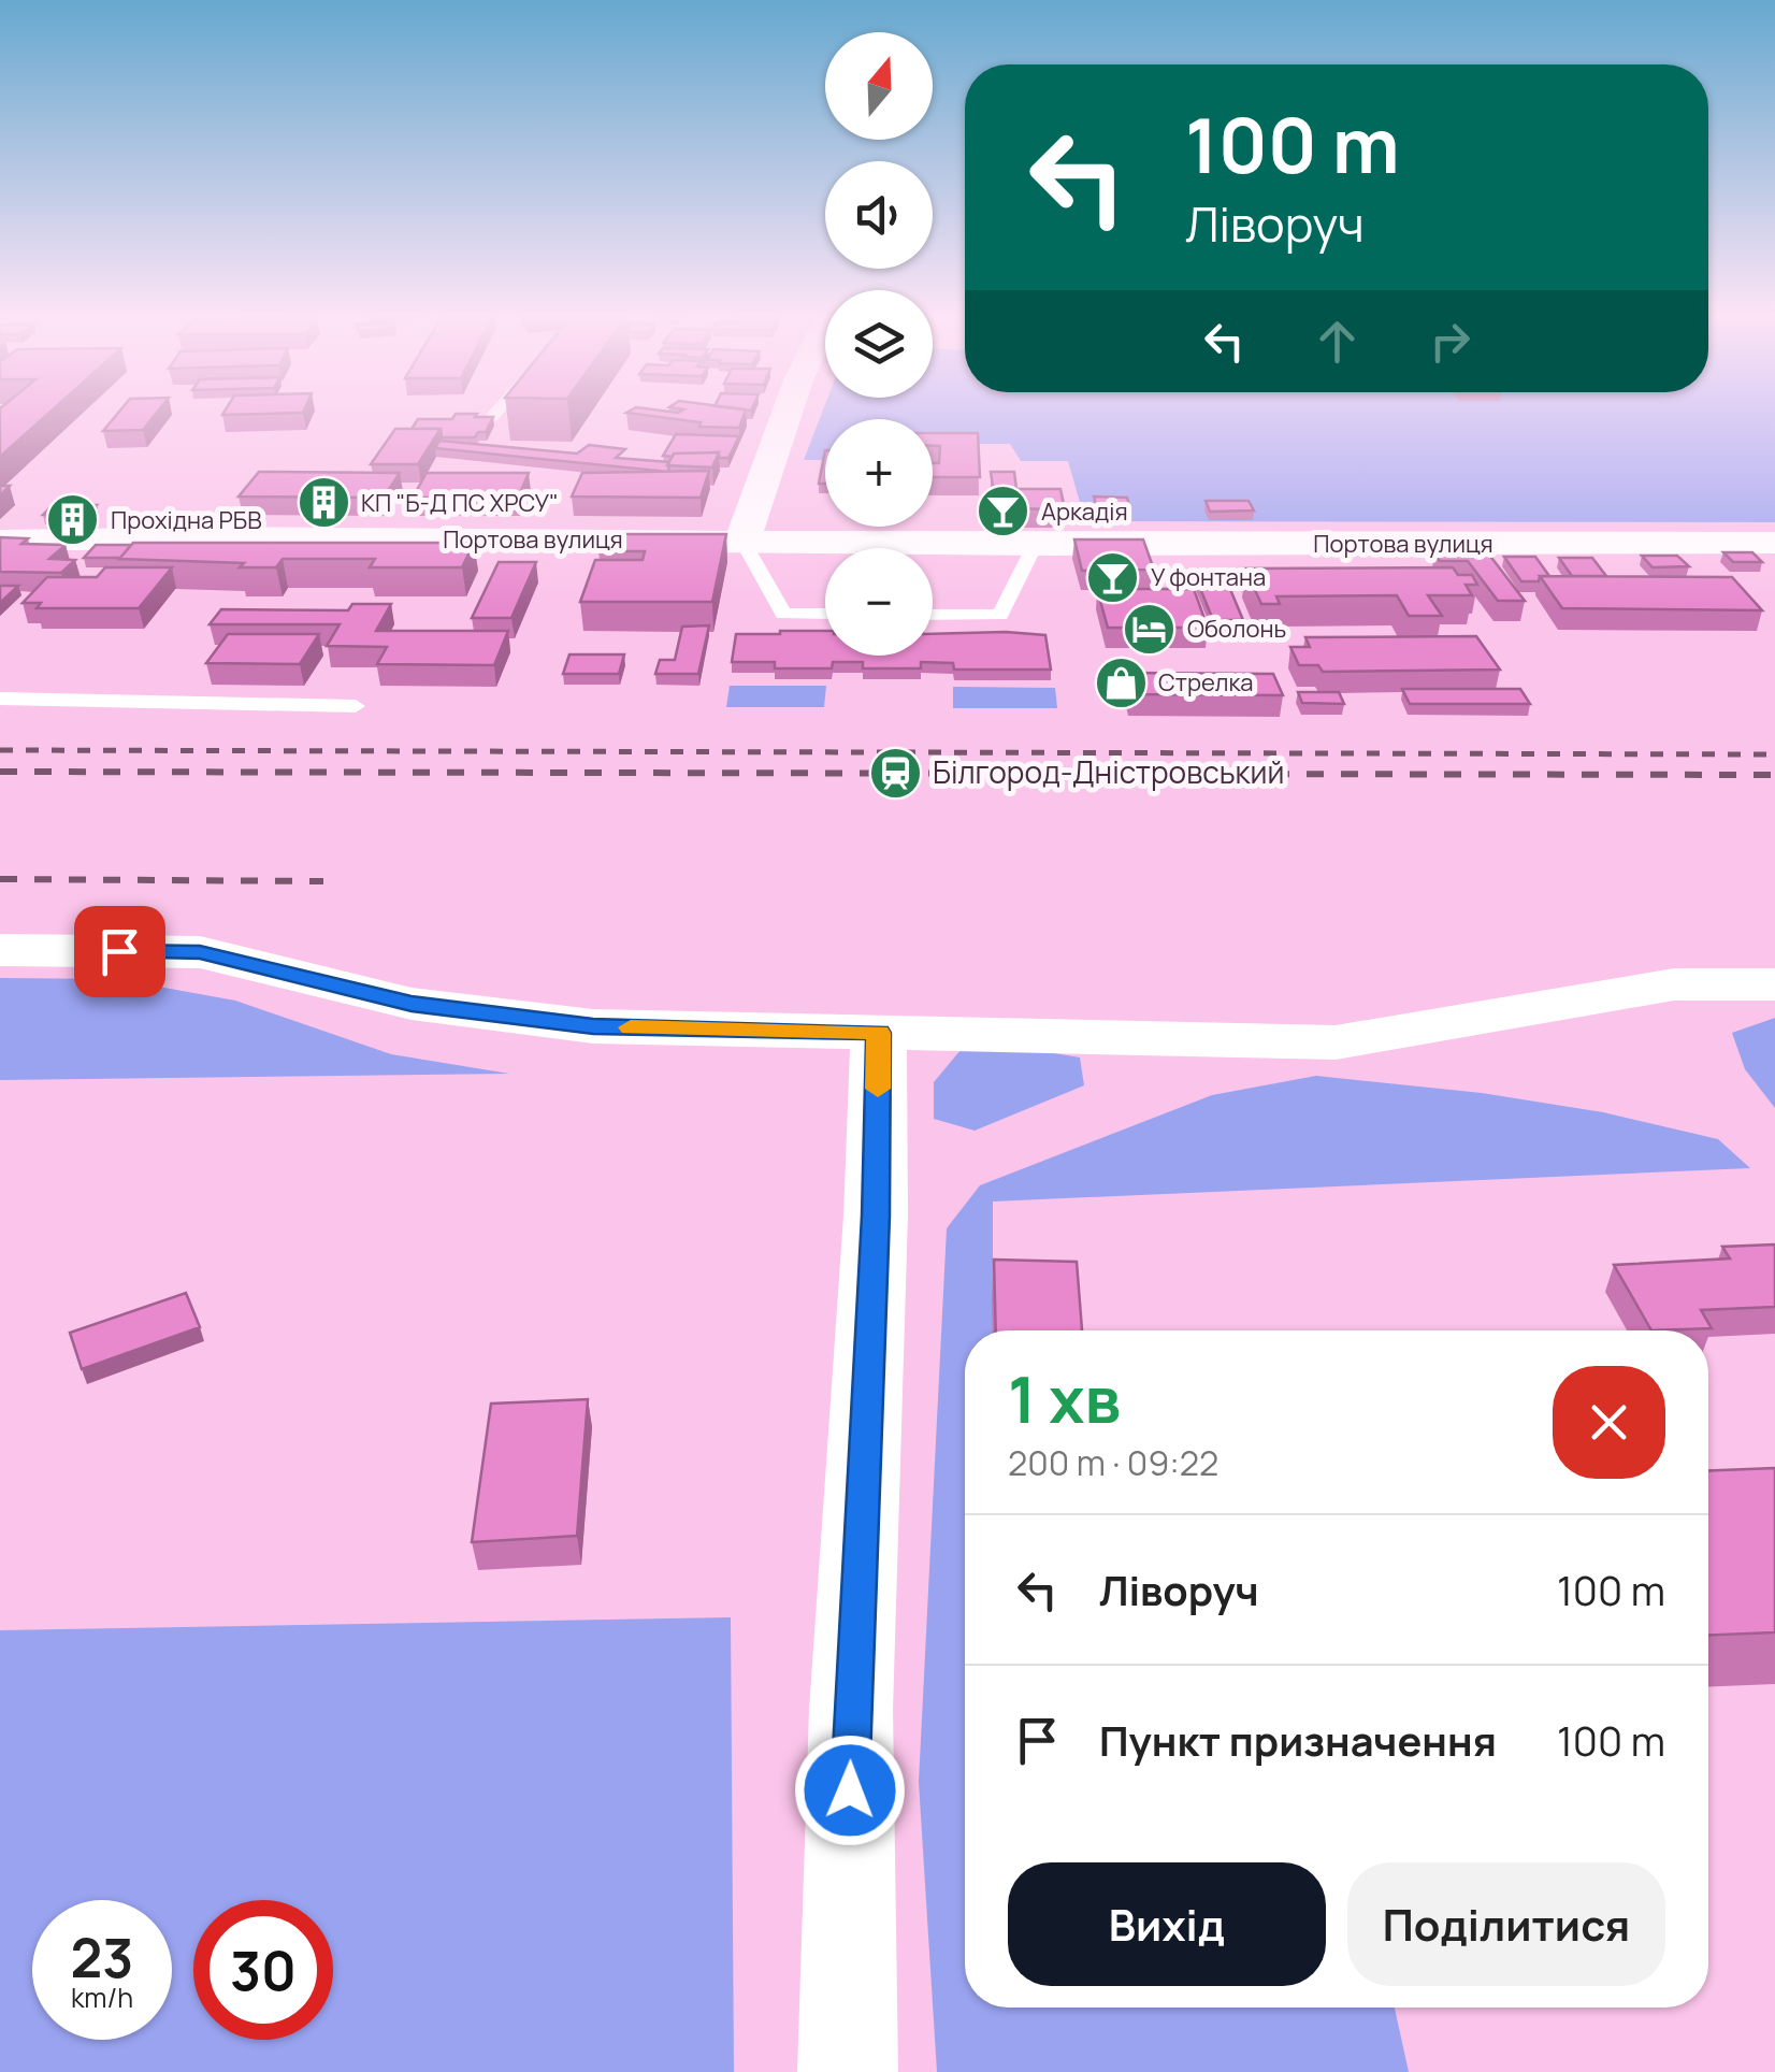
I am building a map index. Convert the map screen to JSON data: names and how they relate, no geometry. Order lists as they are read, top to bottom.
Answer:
{
  "streets": {
    "main road": ["Портова вулиця"]
  },
  "places": {
    "building": ["КП \"Б-Д ПС ХРСУ\"", "Прохідна РБВ"],
    "bar": ["Аркадія", "У фонтана"],
    "hotel": ["Оболонь"],
    "shop": ["Стрелка"],
    "station": ["Білгород-Дністровський"]
  },
  "north": "top",
  "page": {
    "map_buttons": ["+", "−"],
    "turn": ["100 m", "Ліворуч"],
    "heading": ["1 хв", "200 m · 09:22"],
    "list": [
      {
        "name": "Ліворуч",
        "value": "100 m"
      },
      {
        "name": "Пункт призначення",
        "value": "100 m"
      }
    ],
    "buttons": ["Вихід", "Поділитися"],
    "speed": "23 km/h",
    "limit": "30"
  }
}
